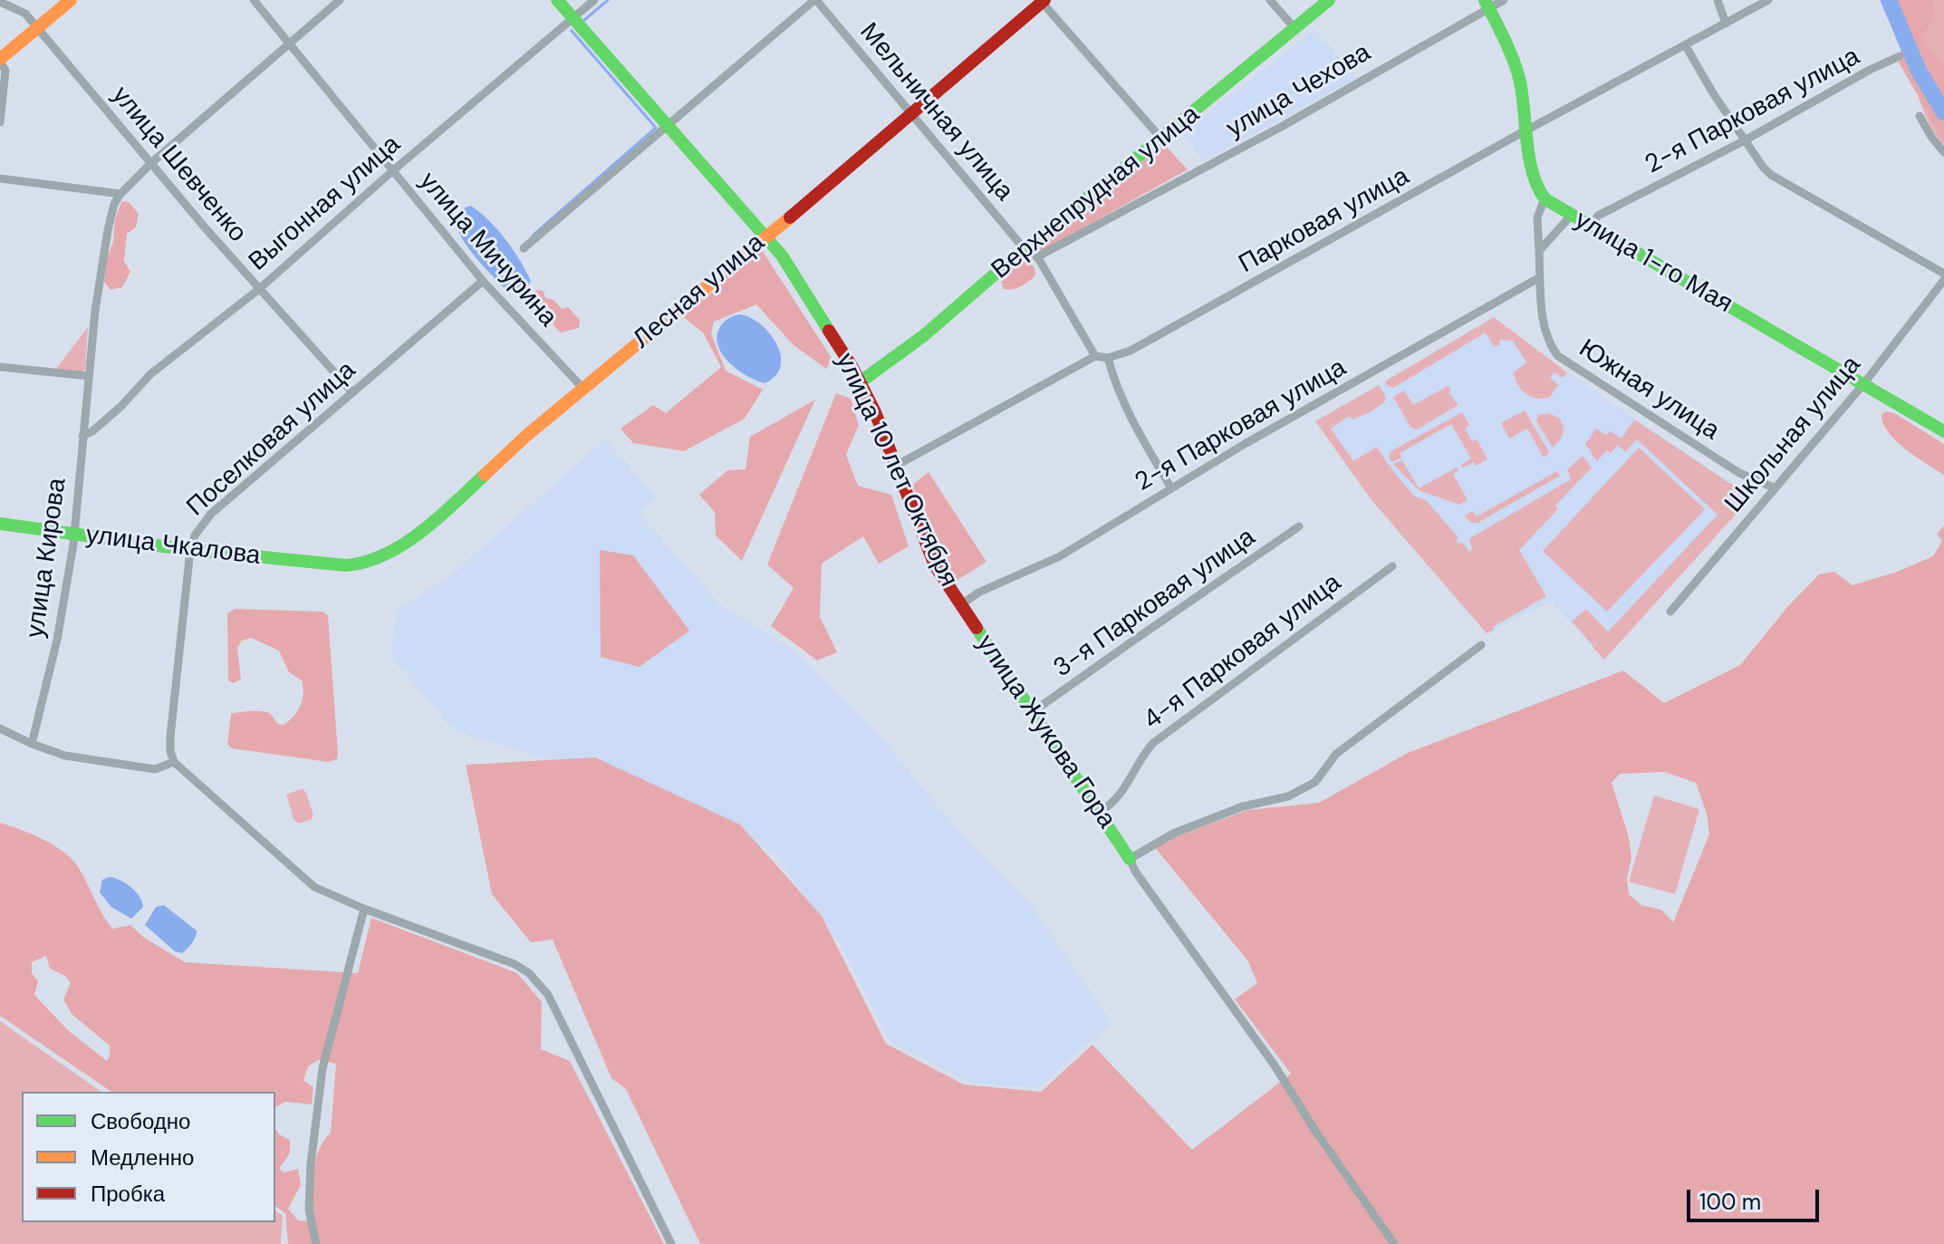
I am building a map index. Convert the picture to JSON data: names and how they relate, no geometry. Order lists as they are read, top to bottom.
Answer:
{
  "streets": {
    "street": [
      "улица Чехова",
      "2-я Парковая улица",
      "Мельничная улица",
      "улица Шевченко",
      "Верхнепрудная улица",
      "Выгонная улица",
      "Парковая улица",
      "улица Мичурина",
      "улица 1-го Мая",
      "Лесная улица",
      "Южная улица",
      "Школьная улица",
      "Поселковая улица",
      "улица 10 лет Октября",
      "улица Чкалова",
      "улица Кирова",
      "3-я Парковая улица",
      "4-я Парковая улица",
      "улица Жукова Гора"
    ]
  },
  "crossings": [
    ["улица Чехова", "Мельничная улица"],
    ["улица Чехова", "Верхнепрудная улица"],
    ["улица Чехова", "улица 1-го Мая"],
    ["2-я Парковая улица", "улица 1-го Мая"],
    ["2-я Парковая улица", "Южная улица"],
    ["2-я Парковая улица", "улица 10 лет Октября"],
    ["2-я Парковая улица", "улица Жукова Гора"],
    ["Мельничная улица", "Верхнепрудная улица"],
    ["Мельничная улица", "Парковая улица"],
    ["Мельничная улица", "Лесная улица"],
    ["улица Шевченко", "Выгонная улица"],
    ["улица Шевченко", "Поселковая улица"],
    ["Верхнепрудная улица", "улица 10 лет Октября"],
    ["Выгонная улица", "улица Мичурина"],
    ["Выгонная улица", "улица 10 лет Октября"],
    ["Выгонная улица", "улица Кирова"],
    ["Парковая улица", "улица 1-го Мая"],
    ["улица Мичурина", "Лесная улица"],
    ["улица Мичурина", "Поселковая улица"],
    ["улица 1-го Мая", "Южная улица"],
    ["улица 1-го Мая", "Школьная улица"],
    ["Лесная улица", "улица 10 лет Октября"],
    ["Лесная улица", "улица Чкалова"],
    ["Южная улица", "Школьная улица"],
    ["Поселковая улица", "улица Чкалова"],
    ["улица 10 лет Октября", "улица Жукова Гора"],
    ["улица Чкалова", "улица Кирова"],
    ["3-я Парковая улица", "улица Жукова Гора"],
    ["4-я Парковая улица", "улица Жукова Гора"]
  ],
  "legend": ["Свободно", "Медленно", "Пробка"],
  "scale_bar": "100 m"
}
